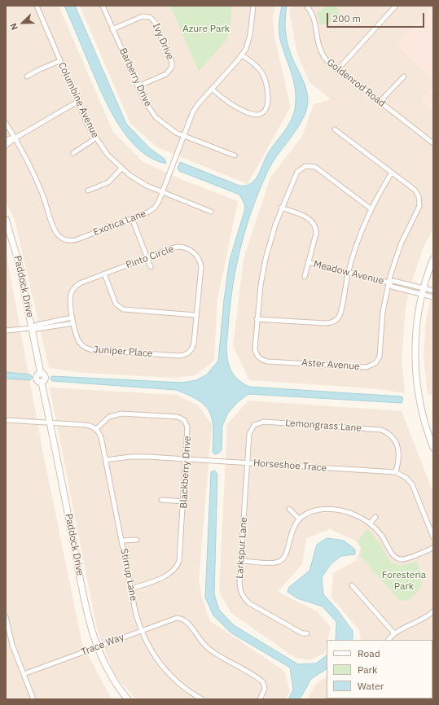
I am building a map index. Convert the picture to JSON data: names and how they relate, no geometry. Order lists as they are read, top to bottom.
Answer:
{
  "streets": {
    "street": [
      "Ivy Drive",
      "Barberry Drive",
      "Goldenrod Road",
      "Columbine Avenue",
      "Exotica Lane",
      "Pinto Circle",
      "Meadow Avenue",
      "Paddock Drive",
      "Juniper Place",
      "Aster Avenue",
      "Lemongrass Lane",
      "Horseshoe Trace",
      "Blackberry Drive",
      "Larkspur Lane",
      "Stirrup Lane",
      "Trace Way"
    ]
  },
  "crossings": [
    ["Ivy Drive", "Barberry Drive"],
    ["Barberry Drive", "Exotica Lane"],
    ["Columbine Avenue", "Exotica Lane"],
    ["Pinto Circle", "Juniper Place"],
    ["Meadow Avenue", "Aster Avenue"],
    ["Paddock Drive", "Trace Way"],
    ["Lemongrass Lane", "Horseshoe Trace"],
    ["Lemongrass Lane", "Larkspur Lane"],
    ["Horseshoe Trace", "Blackberry Drive"],
    ["Horseshoe Trace", "Larkspur Lane"],
    ["Horseshoe Trace", "Stirrup Lane"],
    ["Blackberry Drive", "Stirrup Lane"],
    ["Stirrup Lane", "Trace Way"]
  ],
  "parks": ["Azure Park", "Foresteria Park"],
  "legend": ["Road", "Park", "Water"],
  "scale_bar": "200 m",
  "north": "bottom left"
}
